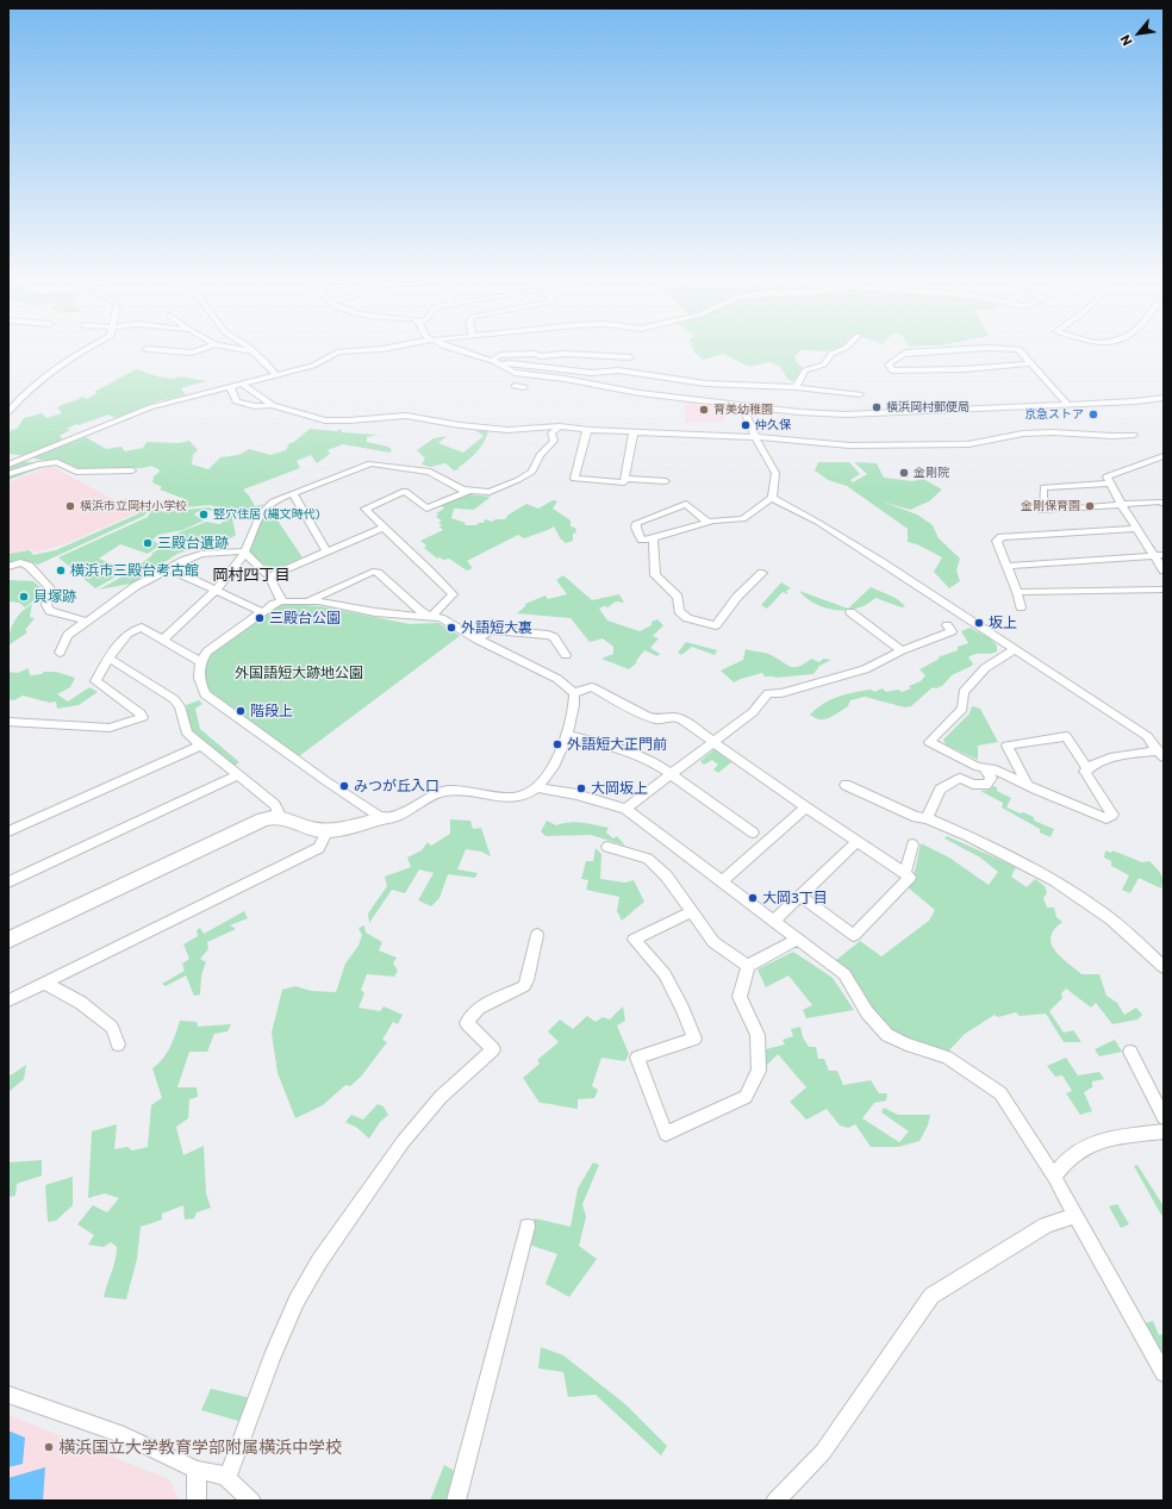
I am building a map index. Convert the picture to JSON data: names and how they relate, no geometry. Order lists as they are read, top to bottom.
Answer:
{
  "districts": ["岡村四丁目"],
  "parks": ["外国語短大跡地公園"],
  "places": [
    "横浜岡村郵便局",
    "育美幼稚園",
    "京急ストア",
    "仲久保",
    "金剛院",
    "横浜市立岡村小学校",
    "金剛保育園",
    "竪穴住居 (縄文時代)",
    "三殿台遺跡",
    "横浜市三殿台考古館",
    "貝塚跡",
    "三殿台公園",
    "坂上",
    "外語短大裏",
    "階段上",
    "外語短大正門前",
    "みつが丘入口",
    "大岡坂上",
    "大岡3丁目",
    "横浜国立大学教育学部附属横浜中学校"
  ],
  "north": "bottom left"
}
